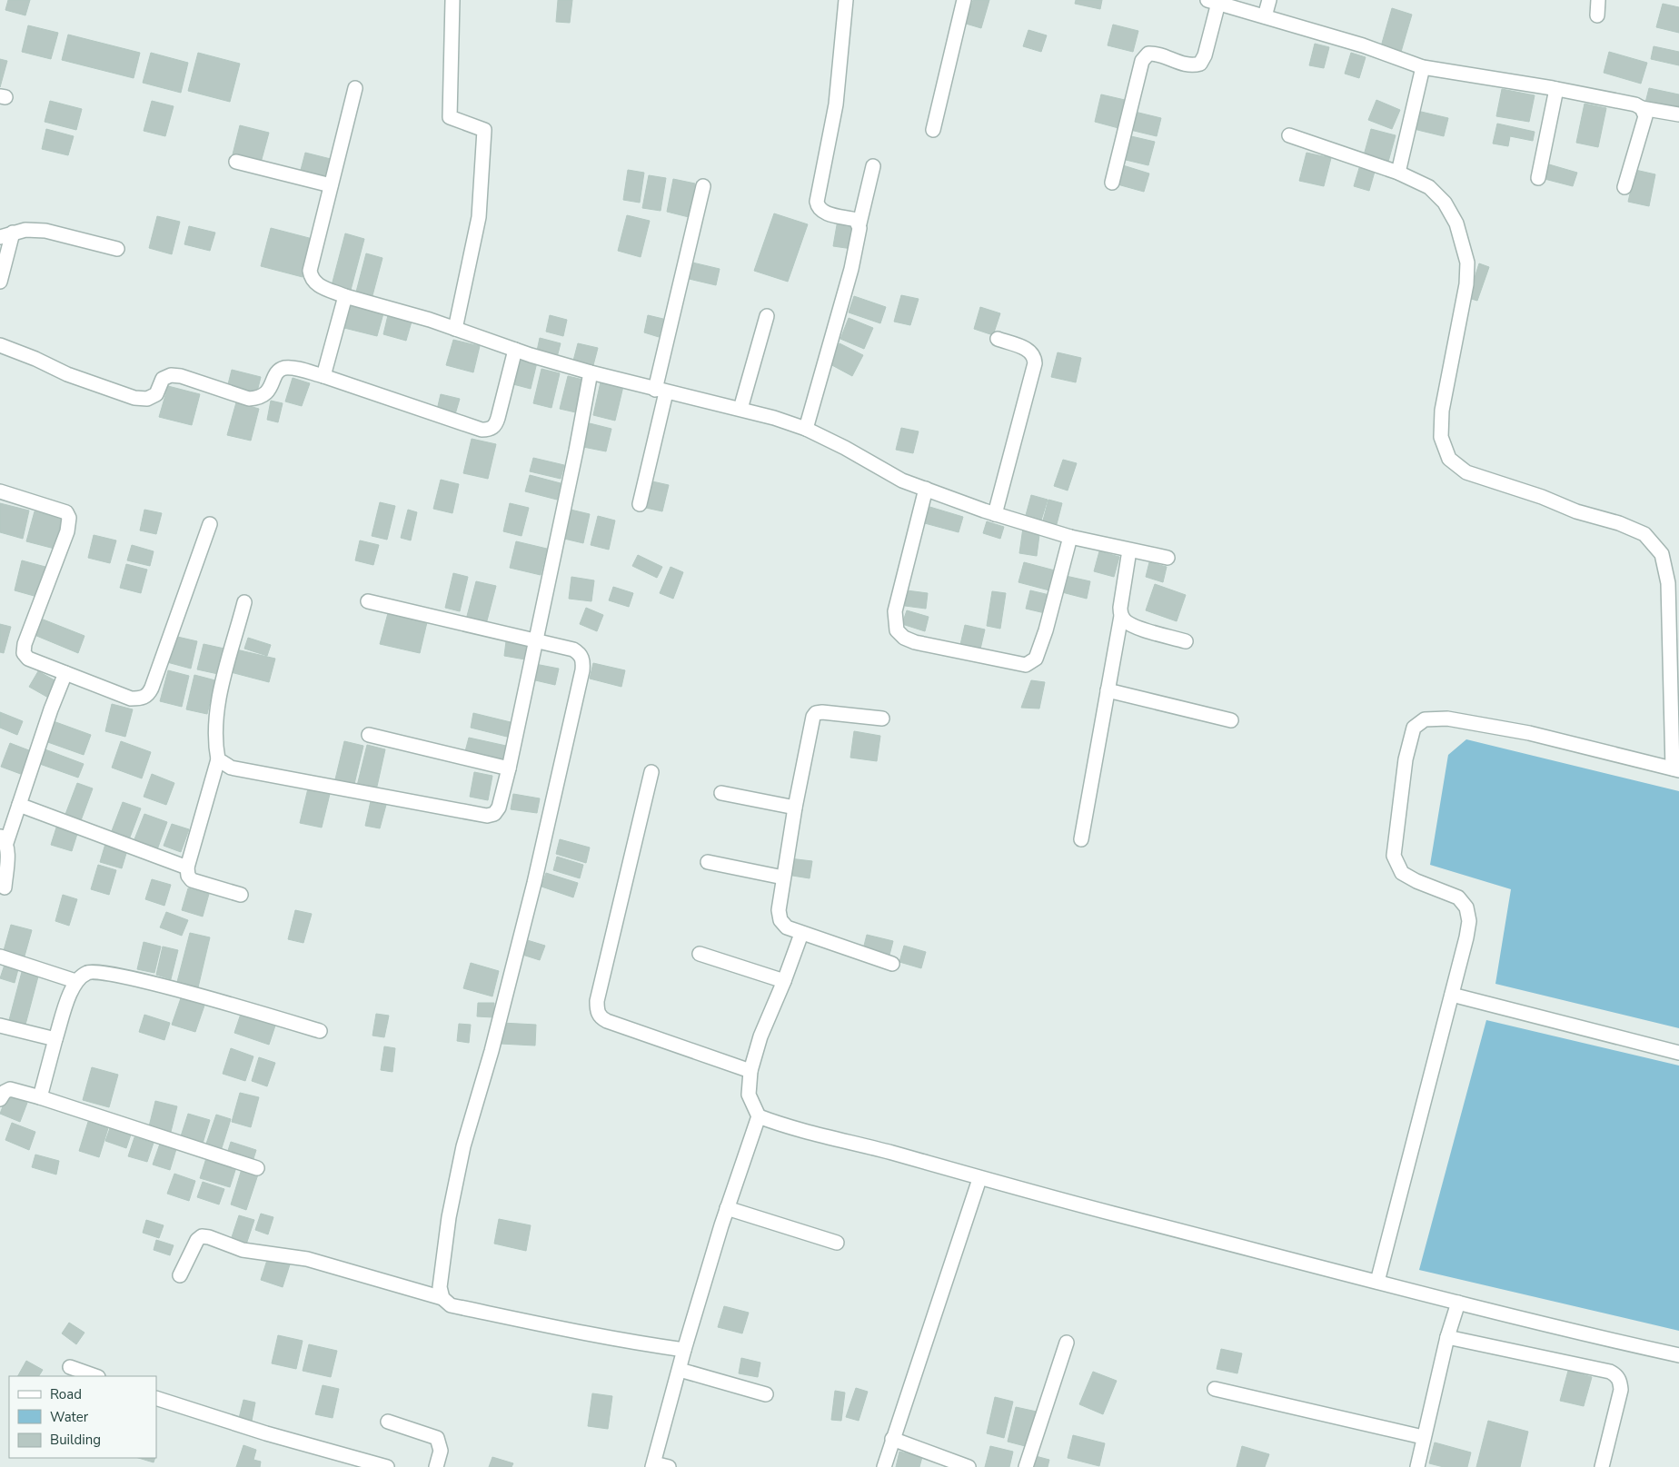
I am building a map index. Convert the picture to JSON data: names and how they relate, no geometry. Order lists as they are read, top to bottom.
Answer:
{
  "legend": ["Road", "Water", "Building"]
}
